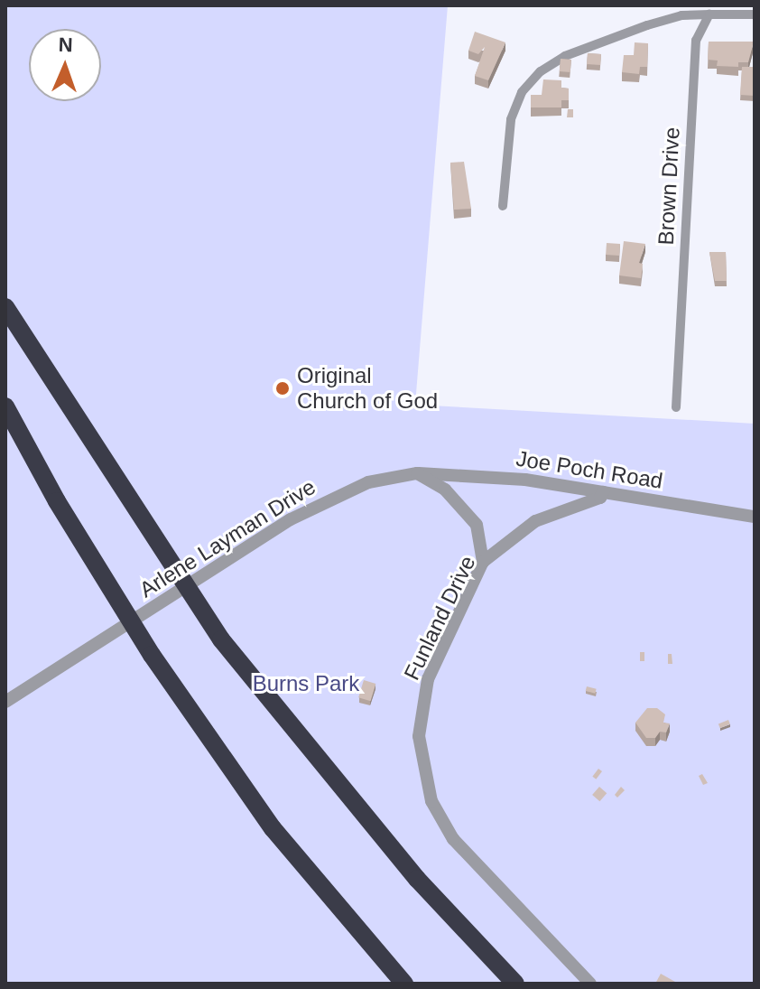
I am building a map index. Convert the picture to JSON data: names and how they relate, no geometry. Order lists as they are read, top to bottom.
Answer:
{
  "streets": {
    "street": [
      "Brown Drive",
      "Joe Poch Road",
      "Arlene Layman Drive",
      "Funland Drive"
    ]
  },
  "crossings": [
    ["Joe Poch Road", "Arlene Layman Drive"],
    ["Joe Poch Road", "Funland Drive"]
  ],
  "parks": ["Burns Park"],
  "places": ["Original Church of God"],
  "north": "top"
}
